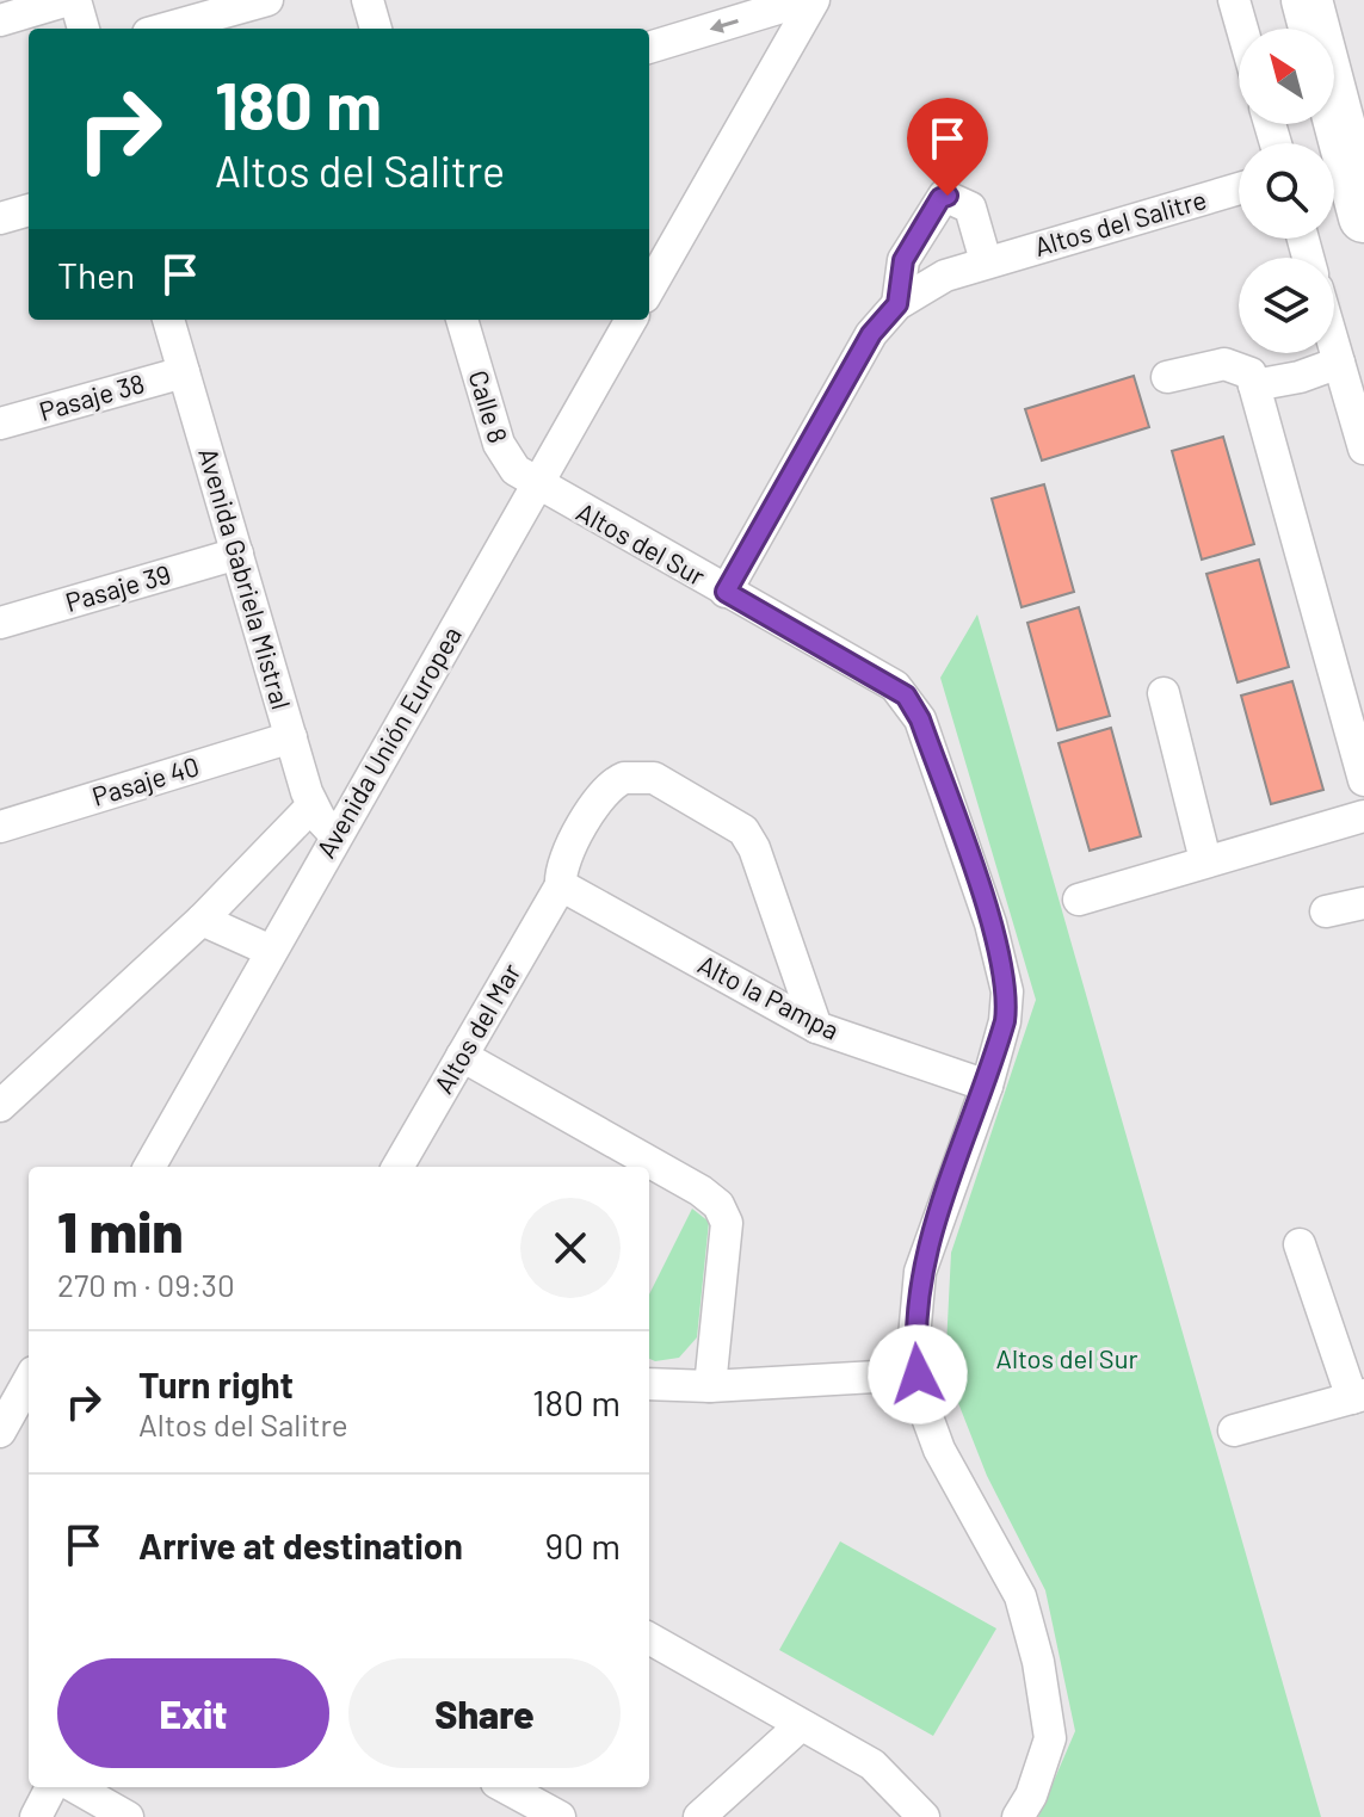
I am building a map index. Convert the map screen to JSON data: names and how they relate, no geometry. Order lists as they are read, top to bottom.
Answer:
{
  "streets": {
    "street": [
      "Altos del Salitre",
      "Pasaje 38",
      "Calle 8",
      "Altos del Sur",
      "Avenida Gabriela Mistral",
      "Pasaje 39",
      "Avenida Unión Europea",
      "Pasaje 40",
      "Alto la Pampa",
      "Altos del Mar"
    ]
  },
  "crossings": [
    ["Altos del Salitre", "Altos del Sur"],
    ["Pasaje 38", "Avenida Gabriela Mistral"],
    ["Calle 8", "Altos del Sur"],
    ["Calle 8", "Avenida Unión Europea"],
    ["Altos del Sur", "Avenida Unión Europea"],
    ["Altos del Sur", "Alto la Pampa"],
    ["Avenida Gabriela Mistral", "Pasaje 39"],
    ["Avenida Gabriela Mistral", "Avenida Unión Europea"],
    ["Avenida Gabriela Mistral", "Pasaje 40"],
    ["Alto la Pampa", "Altos del Mar"]
  ],
  "parks": ["Altos del Sur"],
  "north": "top left",
  "page": {
    "turn": ["180 m", "Altos del Salitre"],
    "then": "Then",
    "heading": ["1 min", "270 m · 09:30"],
    "list": [
      {
        "name": "Turn right",
        "note": "Altos del Salitre",
        "value": "180 m"
      },
      {
        "name": "Arrive at destination",
        "value": "90 m"
      }
    ],
    "buttons": ["Exit", "Share"]
  }
}
